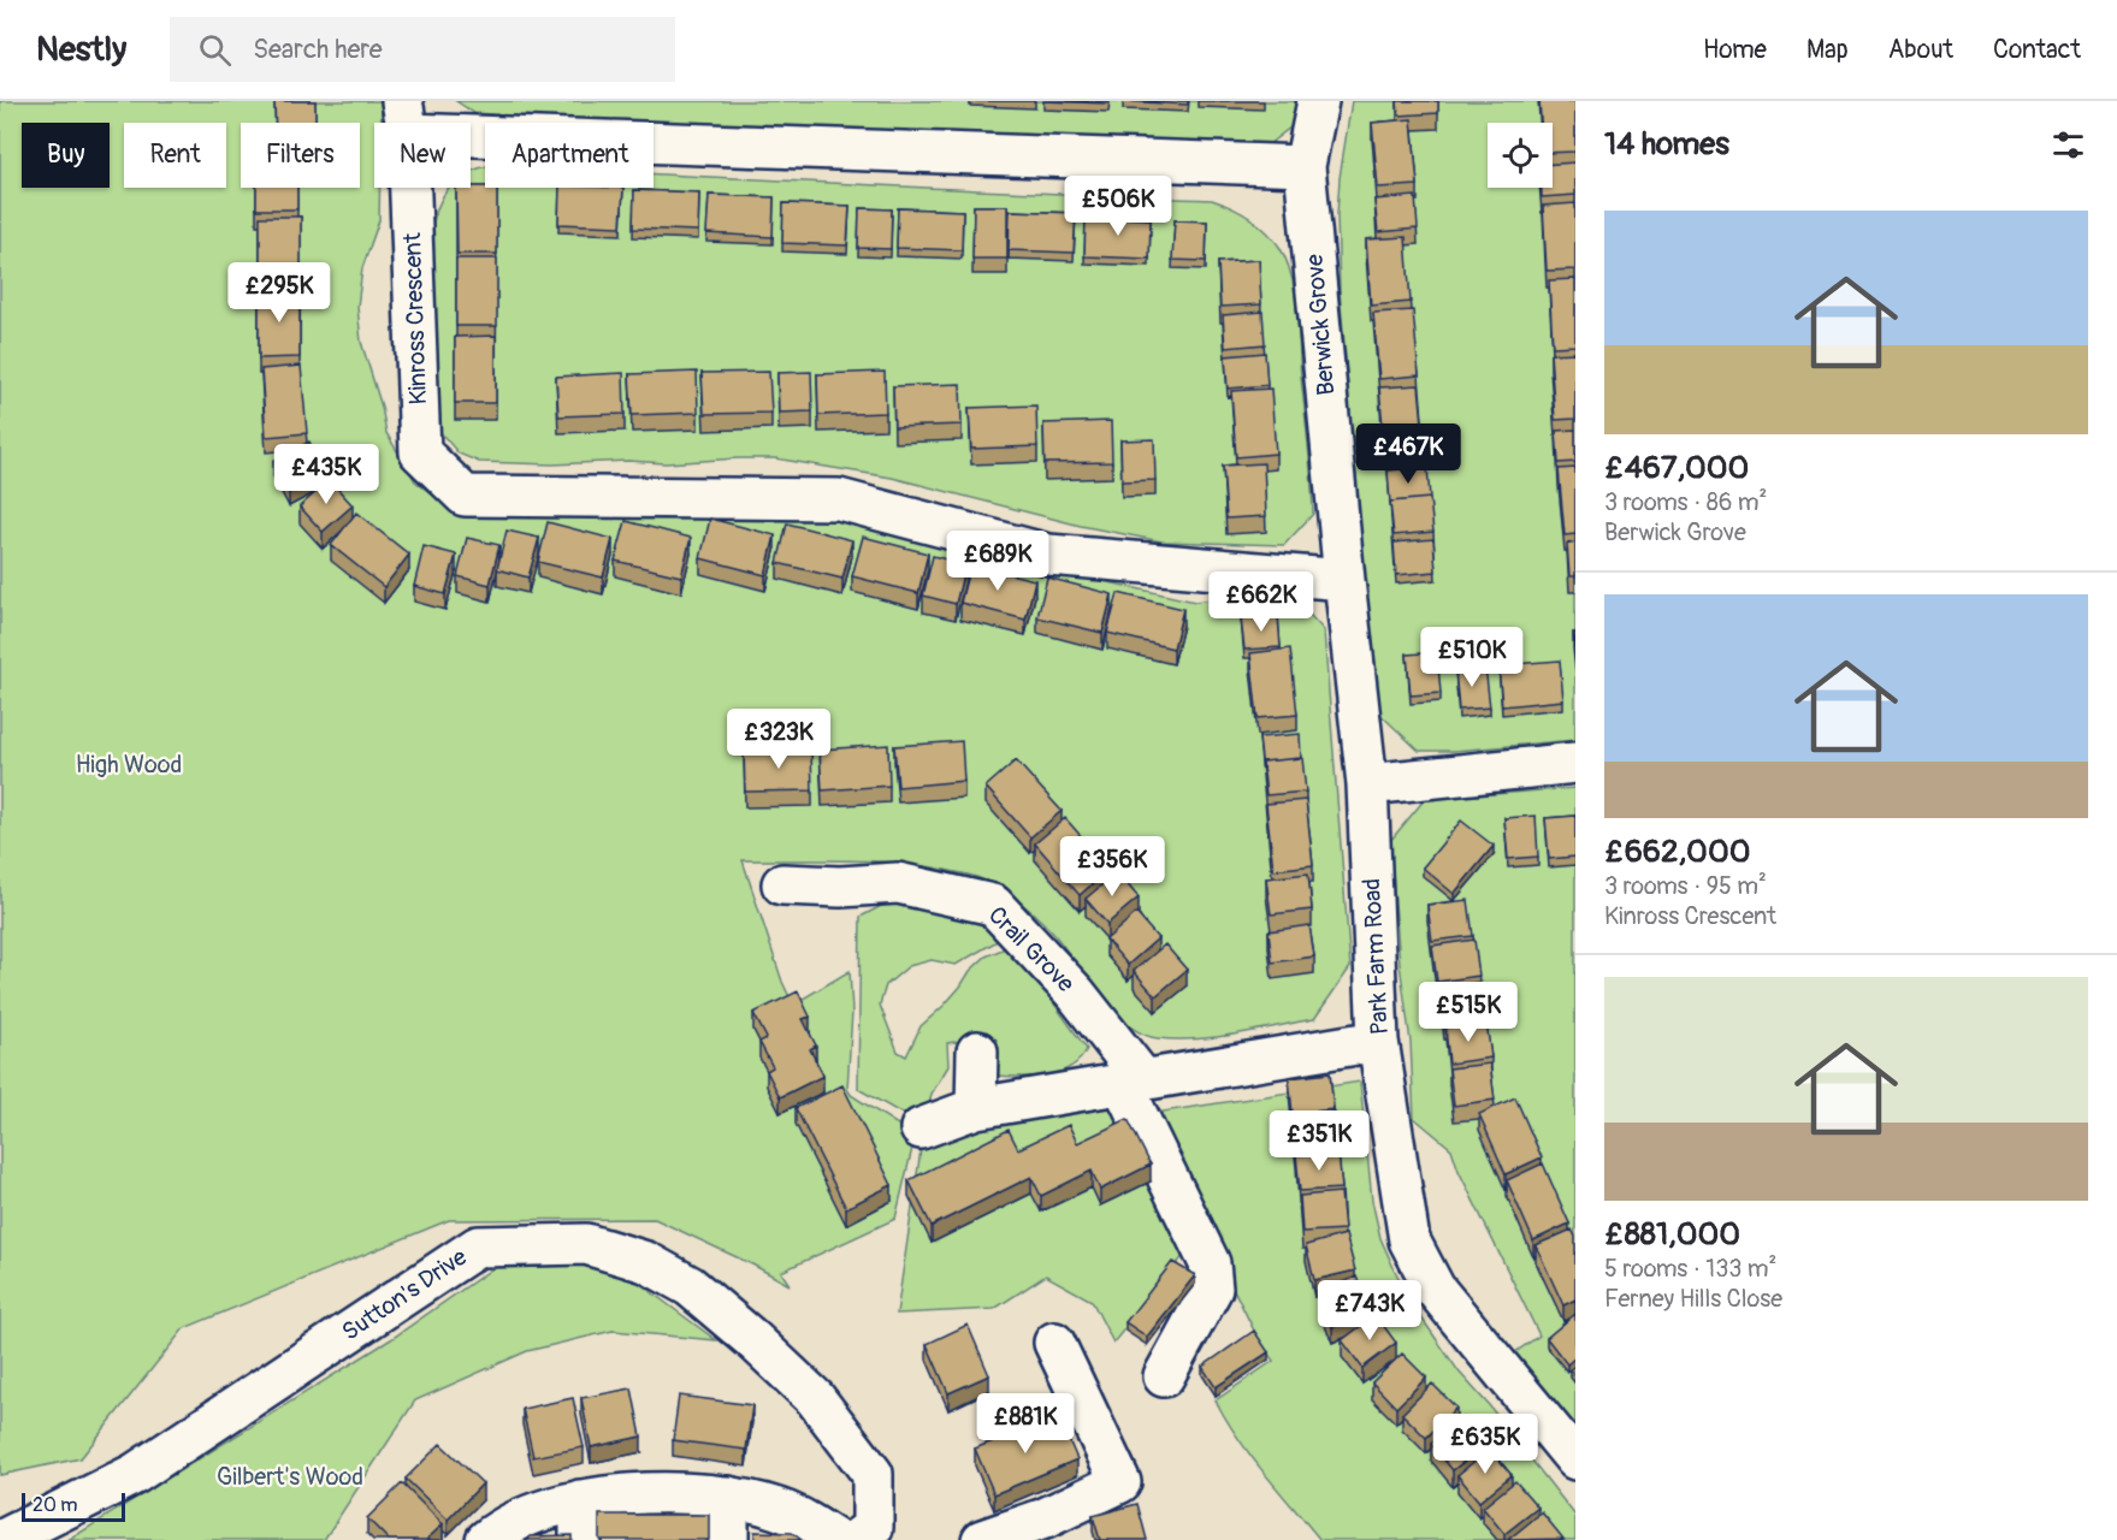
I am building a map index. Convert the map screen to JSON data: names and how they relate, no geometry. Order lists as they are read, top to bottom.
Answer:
{
  "streets": {
    "street": [
      "Kinross Crescent",
      "Berwick Grove",
      "Crail Grove",
      "Park Farm Road",
      "Sutton's Drive"
    ]
  },
  "crossings": [
    ["Kinross Crescent", "Berwick Grove"],
    ["Berwick Grove", "Park Farm Road"]
  ],
  "parks": ["High Wood", "Gilbert's Wood"],
  "scale_bar": "20 m",
  "page": {
    "header": "Nestly",
    "search": "Search here",
    "nav": [
      "Home",
      "Map",
      "About",
      "Contact"
    ],
    "heading": "14 homes",
    "chip": [
      "Buy",
      "Rent",
      "Filters",
      "New",
      "Apartment"
    ],
    "price": [
      "£506K",
      "£295K",
      "£467K",
      "£435K",
      "£689K",
      "£662K",
      "£510K",
      "£323K",
      "£356K",
      "£515K",
      "£351K",
      "£743K",
      "£881K",
      "£635K"
    ],
    "list": [
      {
        "name": "£467,000",
        "note": "3 rooms · 86 m² · Berwick Grove"
      },
      {
        "name": "£662,000",
        "note": "3 rooms · 95 m² · Kinross Crescent"
      },
      {
        "name": "£881,000",
        "note": "5 rooms · 133 m² · Ferney Hills Close"
      }
    ],
    "scale": "20 m"
  }
}
